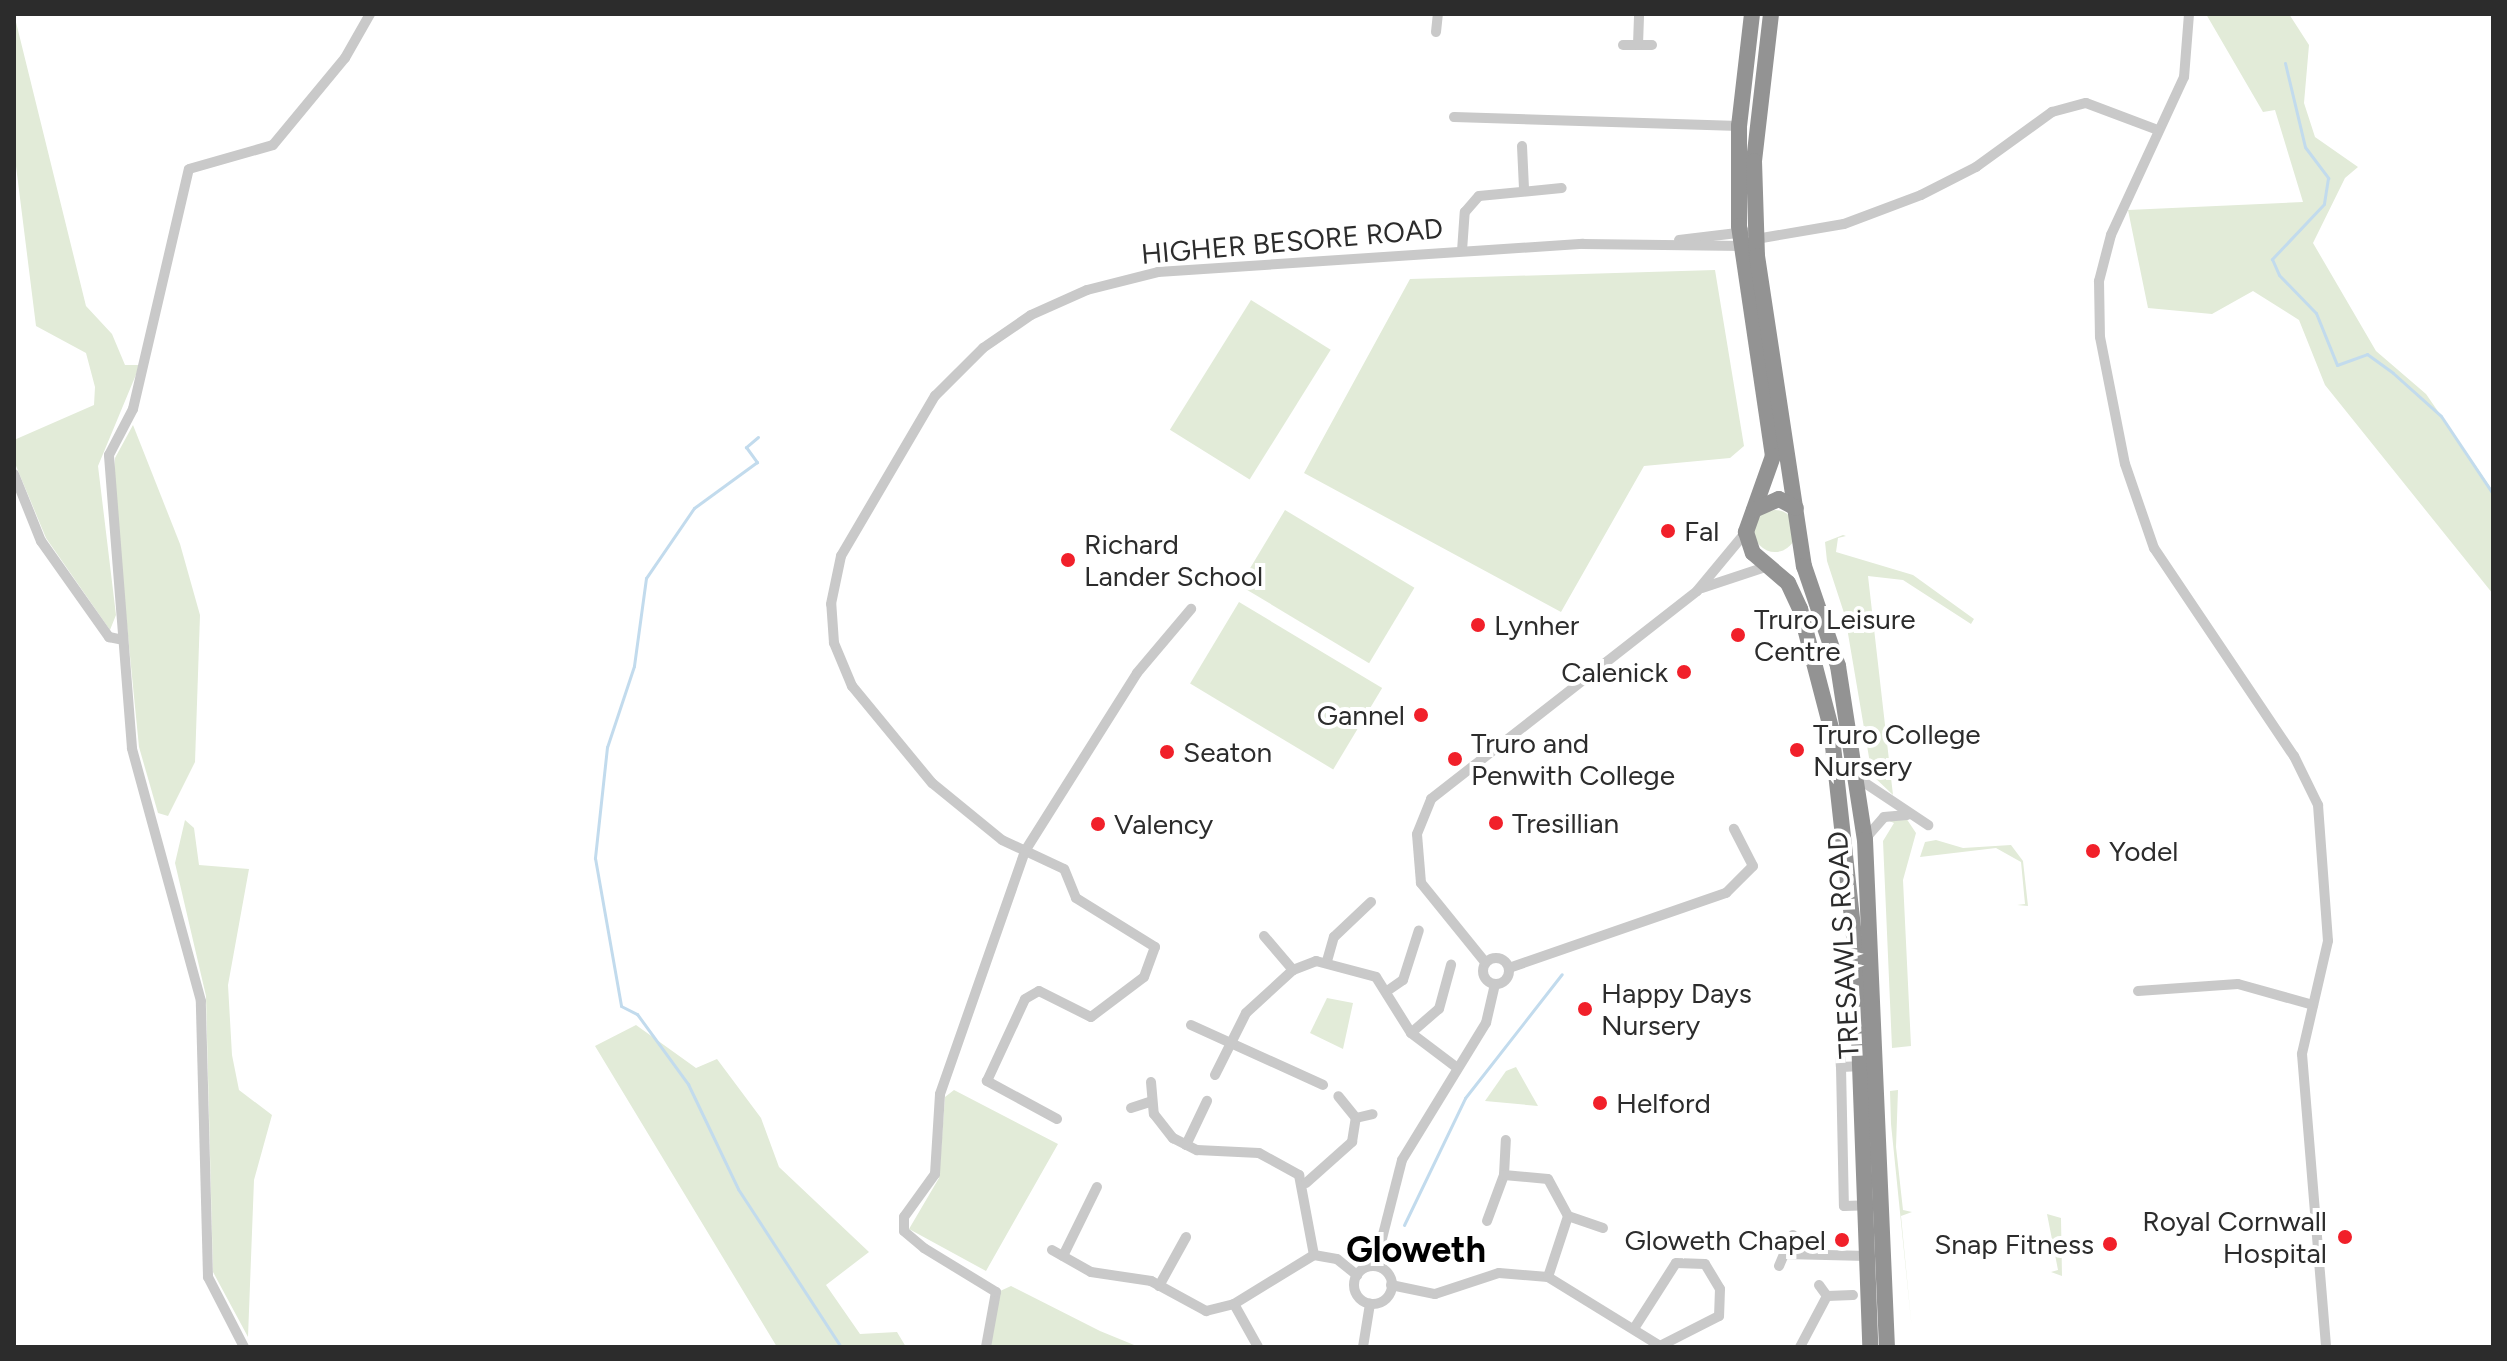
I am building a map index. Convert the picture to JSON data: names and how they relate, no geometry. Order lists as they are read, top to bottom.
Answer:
{
  "streets": {
    "highway": ["TRESAWLS ROAD"],
    "street": ["HIGHER BESORE ROAD"]
  },
  "districts": ["Gloweth"],
  "places": [
    "Fal",
    "Richard Lander School",
    "Lynher",
    "Truro Leisure Centre",
    "Calenick",
    "Gannel",
    "Truro College Nursery",
    "Seaton",
    "Truro and Penwith College",
    "Tresillian",
    "Valency",
    "Yodel",
    "Happy Days Nursery",
    "Helford",
    "Royal Cornwall Hospital",
    "Gloweth Chapel",
    "Snap Fitness"
  ]
}
